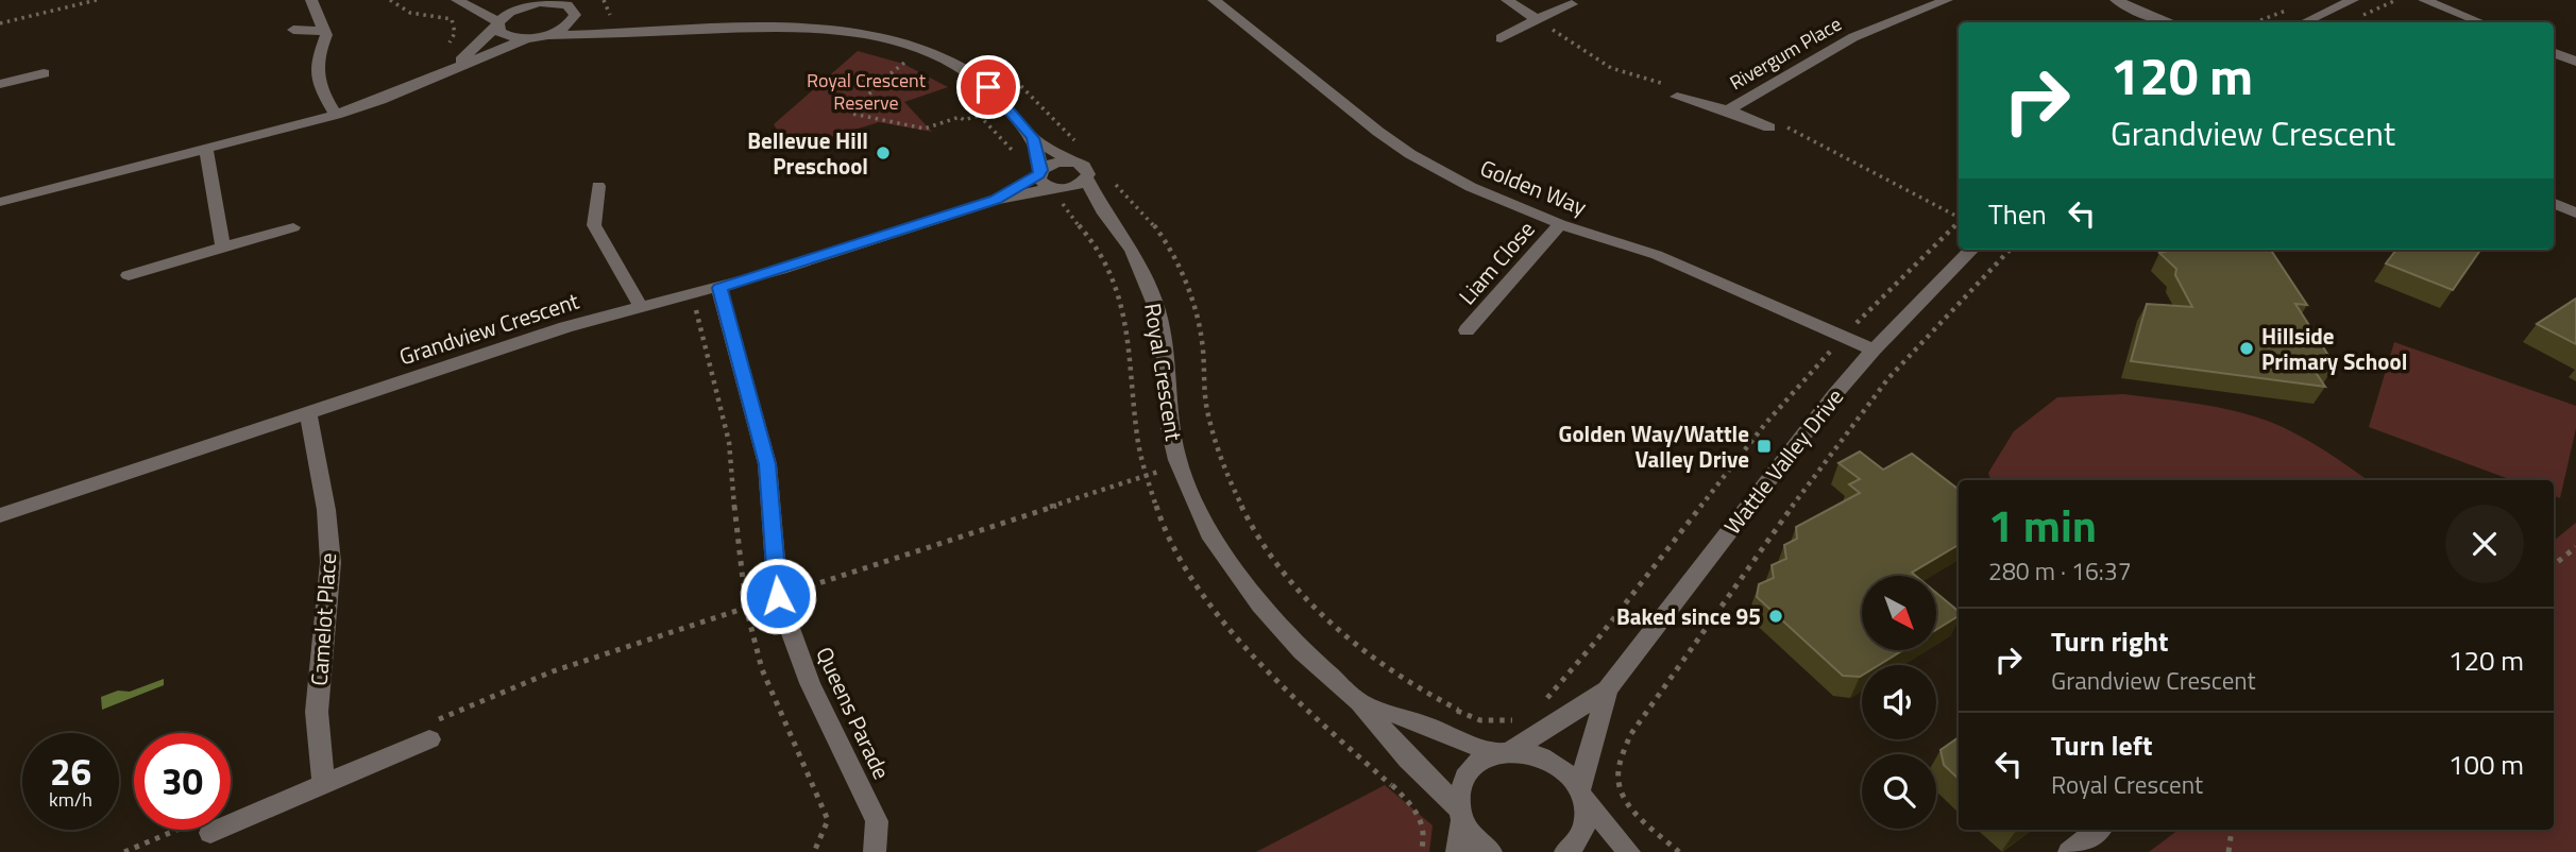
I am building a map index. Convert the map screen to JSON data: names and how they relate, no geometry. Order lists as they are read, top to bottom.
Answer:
{
  "streets": {
    "street": [
      "Rivergum Place",
      "Golden Way",
      "Liam Close",
      "Grandview Crescent",
      "Royal Crescent",
      "Wattle Valley Drive",
      "Camelot Place",
      "Queens Parade"
    ]
  },
  "crossings": [
    ["Golden Way", "Liam Close"],
    ["Golden Way", "Wattle Valley Drive"],
    ["Grandview Crescent", "Royal Crescent"],
    ["Grandview Crescent", "Camelot Place"],
    ["Grandview Crescent", "Queens Parade"],
    ["Royal Crescent", "Wattle Valley Drive"]
  ],
  "parks": ["Royal Crescent Reserve"],
  "places": {
    "other": ["Bellevue Hill Preschool", "Hillside Primary School", "Baked since 95"],
    "transit": ["Golden Way/Wattle Valley Drive"]
  },
  "north": "bottom right",
  "page": {
    "turn": ["120 m", "Grandview Crescent"],
    "then": "Then",
    "heading": ["1 min", "280 m · 16:37"],
    "list": [
      {
        "name": "Turn right",
        "note": "Grandview Crescent",
        "value": "120 m"
      },
      {
        "name": "Turn left",
        "note": "Royal Crescent",
        "value": "100 m"
      }
    ],
    "speed": "26 km/h",
    "limit": "30"
  }
}
